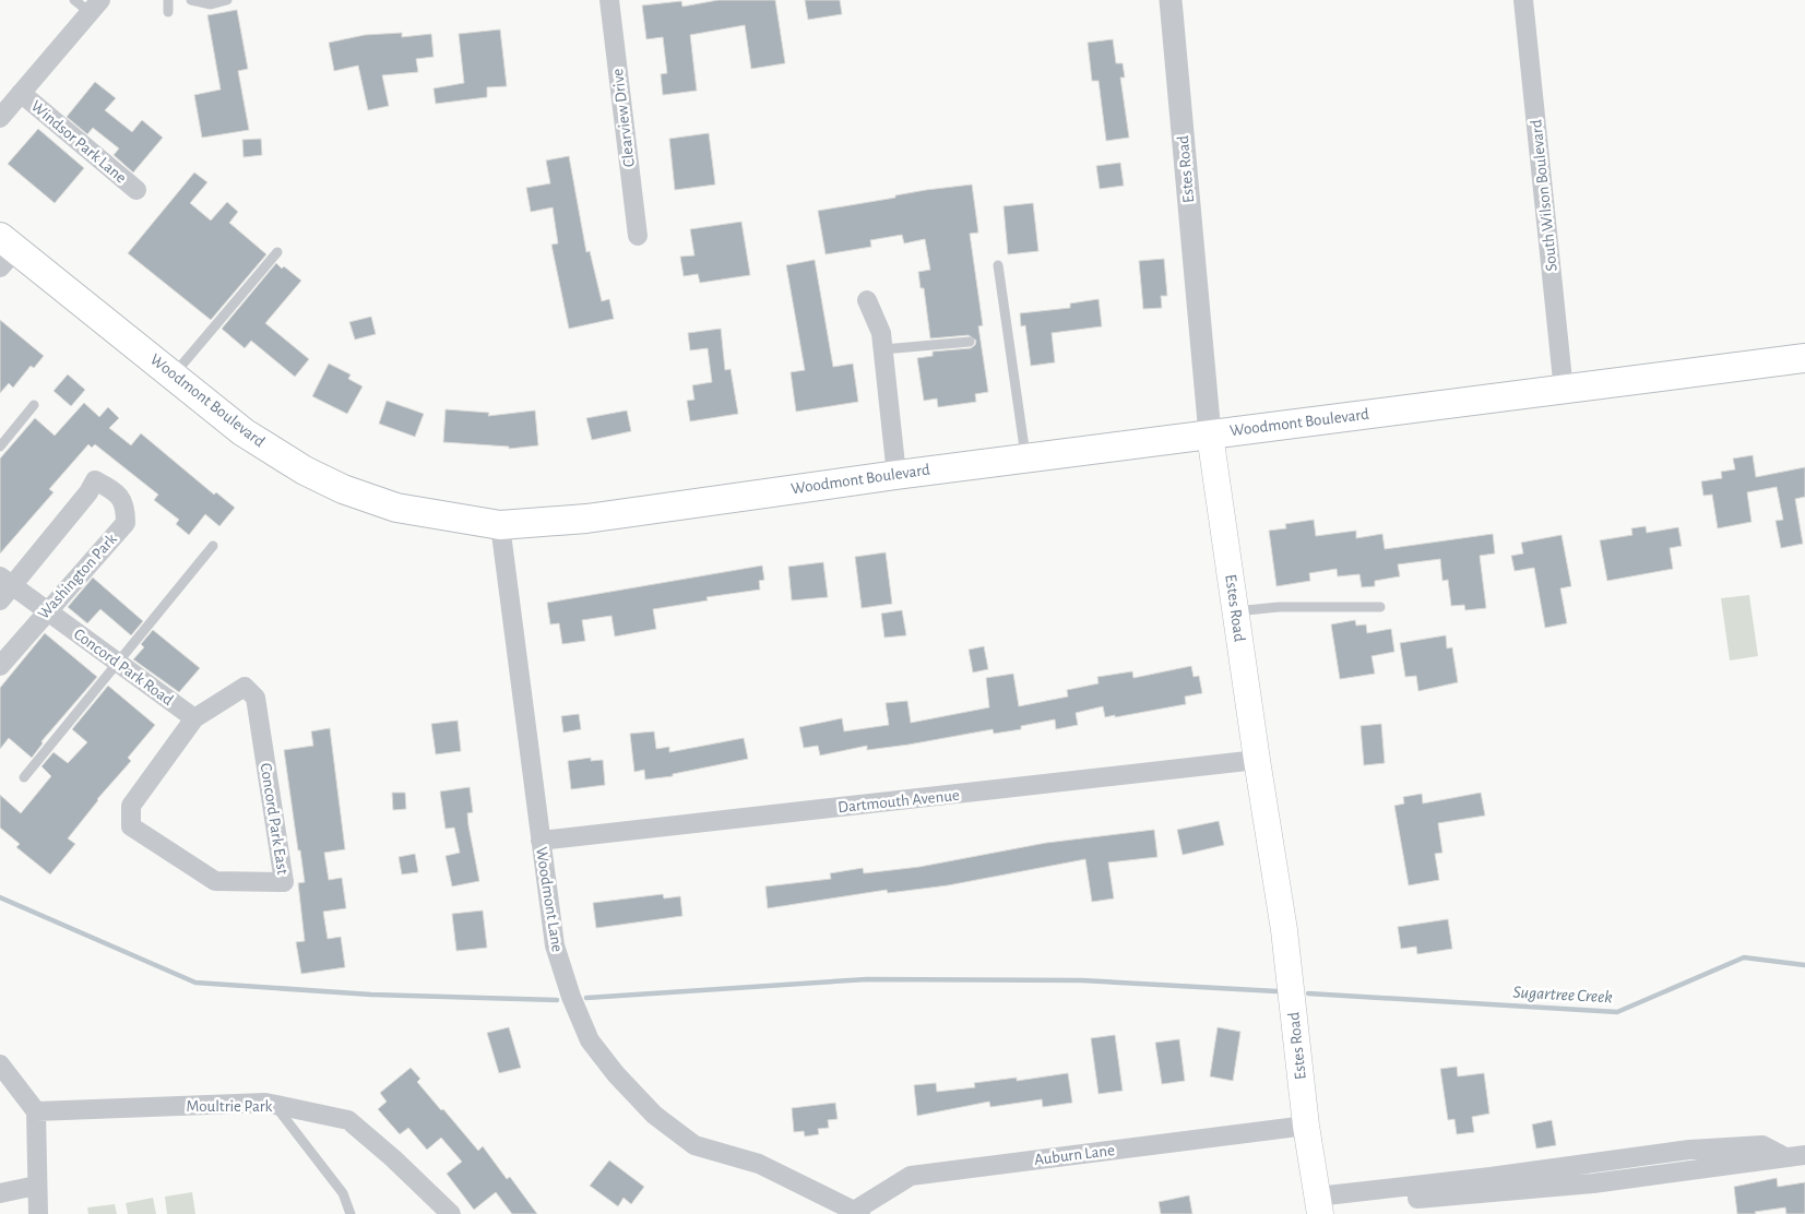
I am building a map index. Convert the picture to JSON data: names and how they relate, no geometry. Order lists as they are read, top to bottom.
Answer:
{
  "streets": {
    "main road": ["Estes Road", "Woodmont Boulevard"],
    "street": [
      "Clearview Drive",
      "Windsor Park Lane",
      "South Wilson Boulevard",
      "Washington Park",
      "Concord Park Road",
      "Dartmouth Avenue",
      "Concord Park East",
      "Woodmont Lane",
      "Moultrie Park",
      "Auburn Lane"
    ]
  },
  "crossings": [
    ["Estes Road", "Woodmont Boulevard"],
    ["Estes Road", "Dartmouth Avenue"],
    ["Estes Road", "Auburn Lane"],
    ["South Wilson Boulevard", "Woodmont Boulevard"],
    ["Woodmont Boulevard", "Woodmont Lane"],
    ["Washington Park", "Concord Park Road"],
    ["Concord Park Road", "Concord Park East"],
    ["Dartmouth Avenue", "Woodmont Lane"],
    ["Woodmont Lane", "Auburn Lane"]
  ],
  "water": ["Sugartree Creek"]
}
